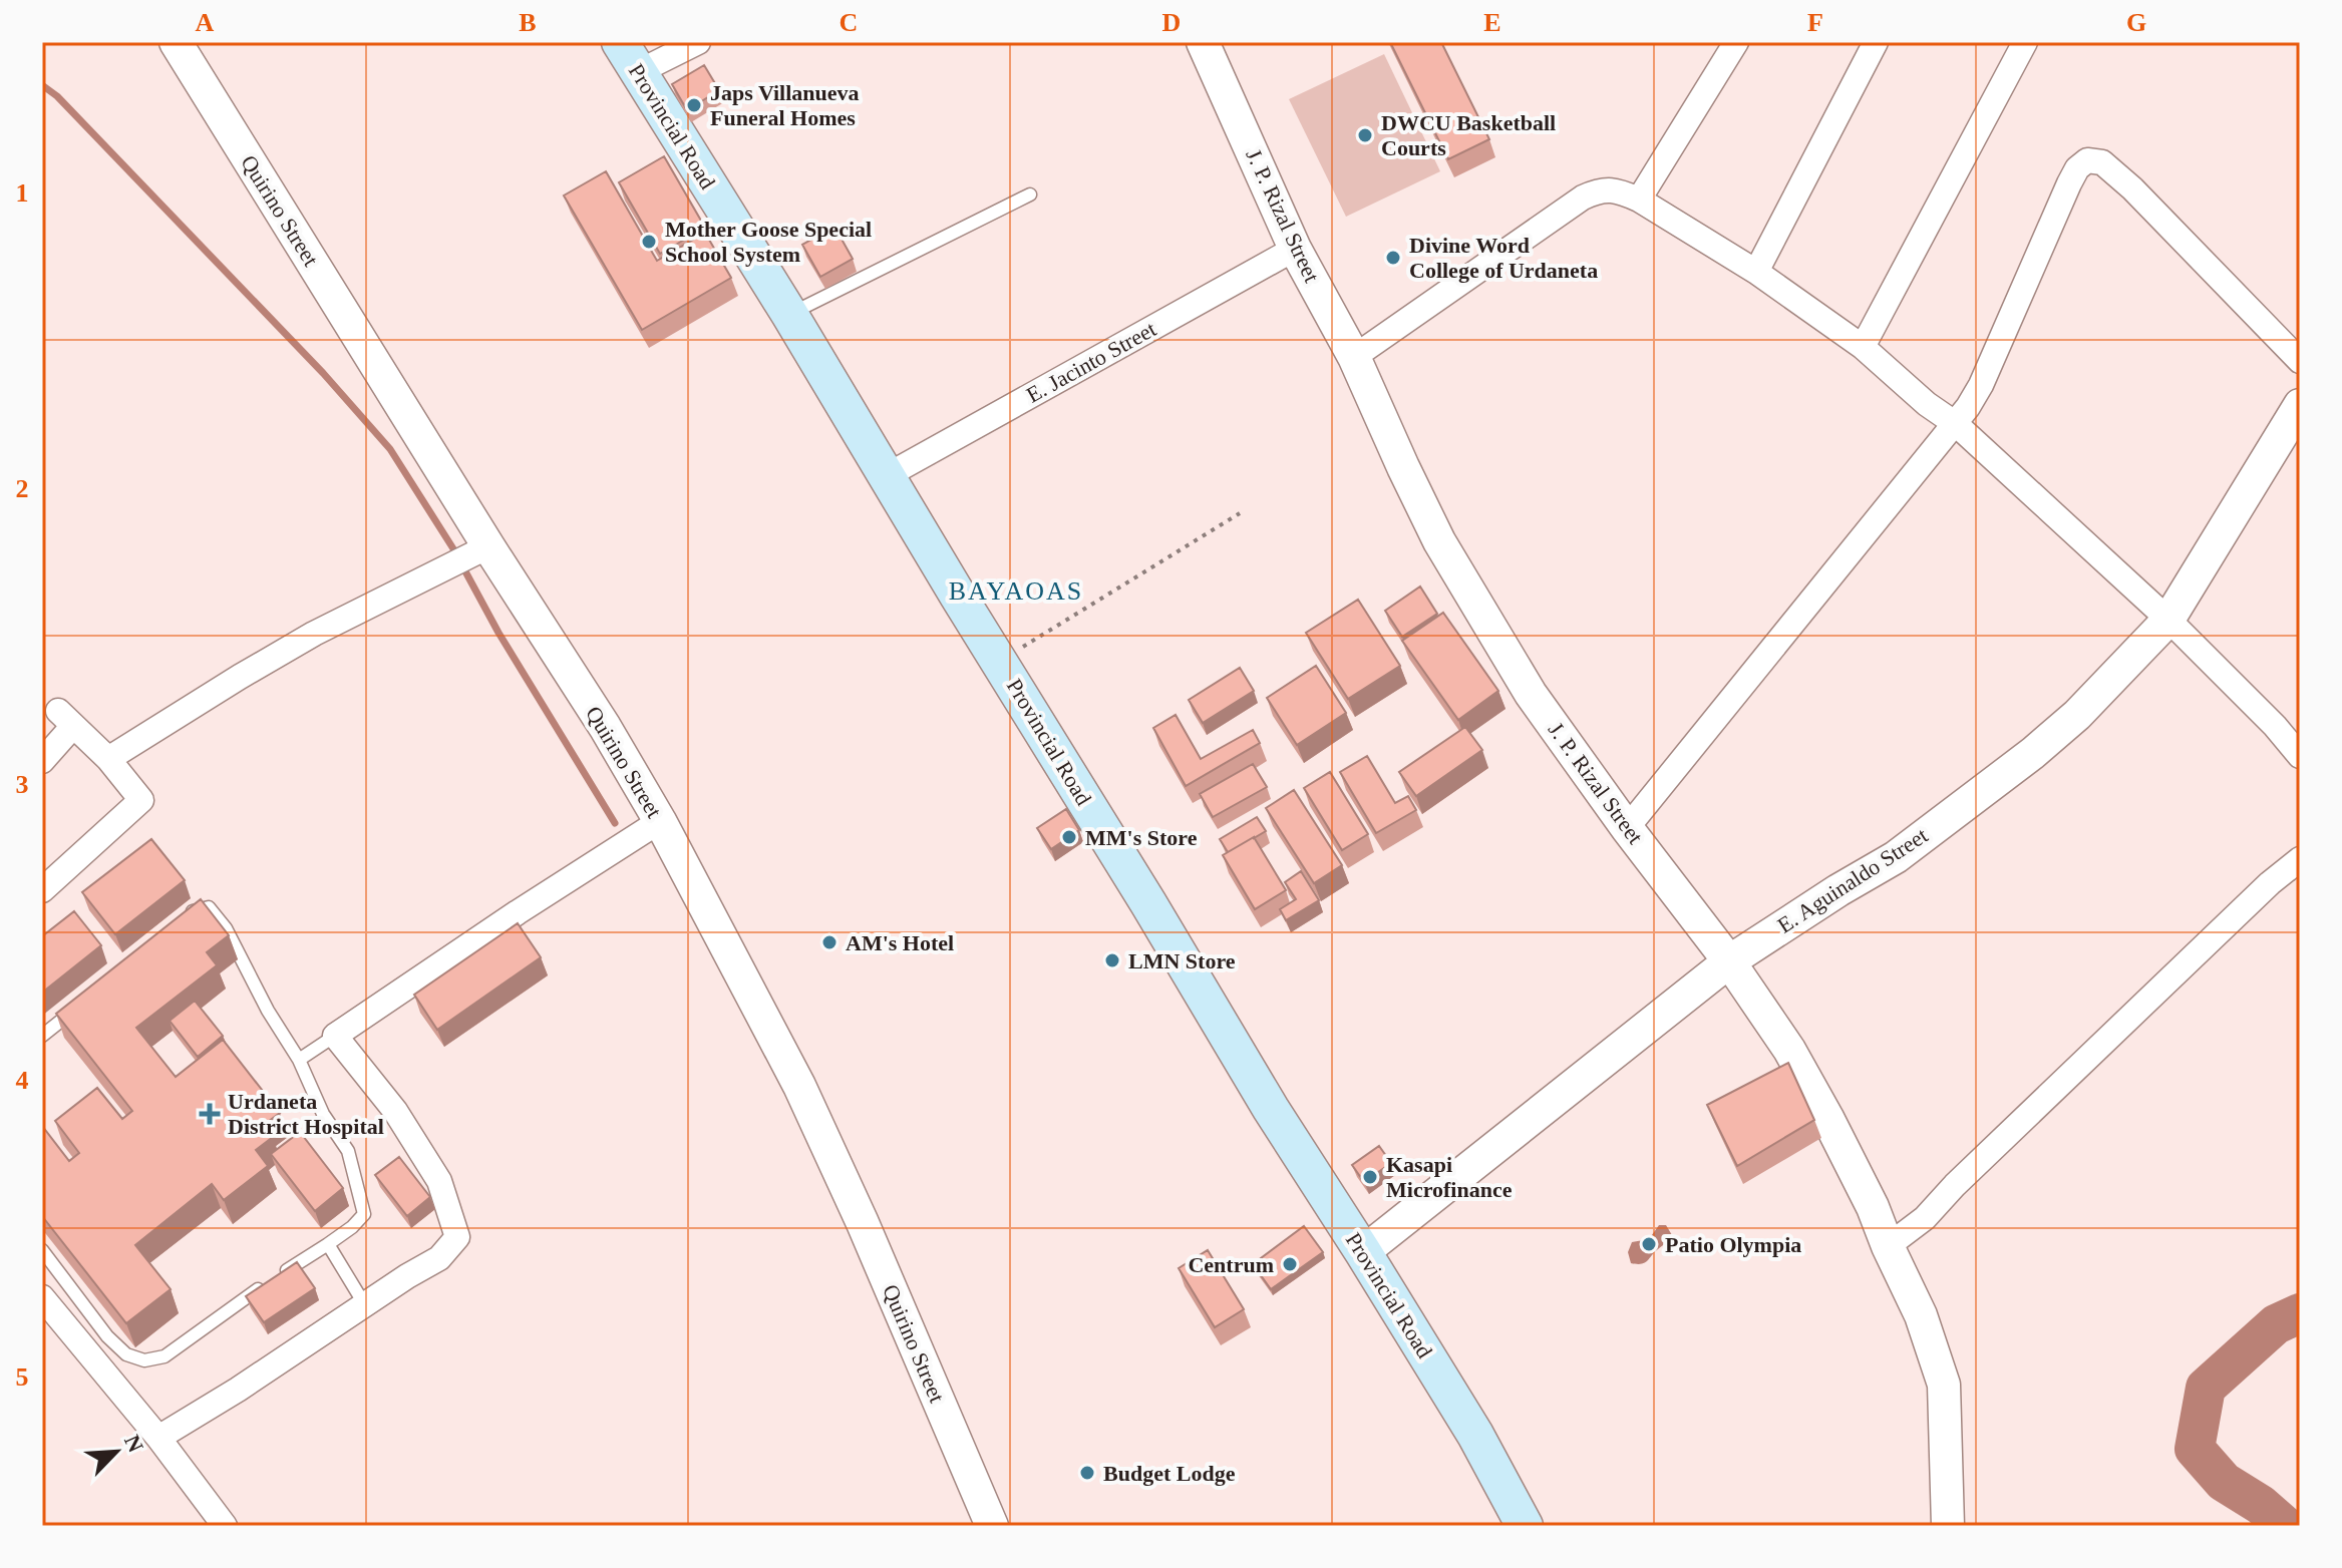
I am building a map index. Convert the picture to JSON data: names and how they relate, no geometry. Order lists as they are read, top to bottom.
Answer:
{
  "streets": {
    "main road": ["Provincial Road"],
    "street": [
      "Quirino Street",
      "J. P. Rizal Street",
      "E. Jacinto Street",
      "E. Aguinaldo Street"
    ]
  },
  "crossings": [
    ["Provincial Road", "E. Jacinto Street"],
    ["Provincial Road", "E. Aguinaldo Street"],
    ["J. P. Rizal Street", "E. Jacinto Street"],
    ["J. P. Rizal Street", "E. Aguinaldo Street"]
  ],
  "districts": ["BAYAOAS"],
  "places": {
    "other": [
      "Japs Villanueva Funeral Homes",
      "DWCU Basketball Courts",
      "Mother Goose Special School System",
      "Divine Word College of Urdaneta",
      "MM's Store",
      "AM's Hotel",
      "LMN Store",
      "Kasapi Microfinance",
      "Patio Olympia",
      "Centrum",
      "Budget Lodge"
    ],
    "health": ["Urdaneta District Hospital"]
  },
  "north": "top right",
  "grid": {
    "columns": [
      "A",
      "B",
      "C",
      "D",
      "E",
      "F",
      "G"
    ],
    "rows": [
      "1",
      "2",
      "3",
      "4",
      "5"
    ]
  }
}
